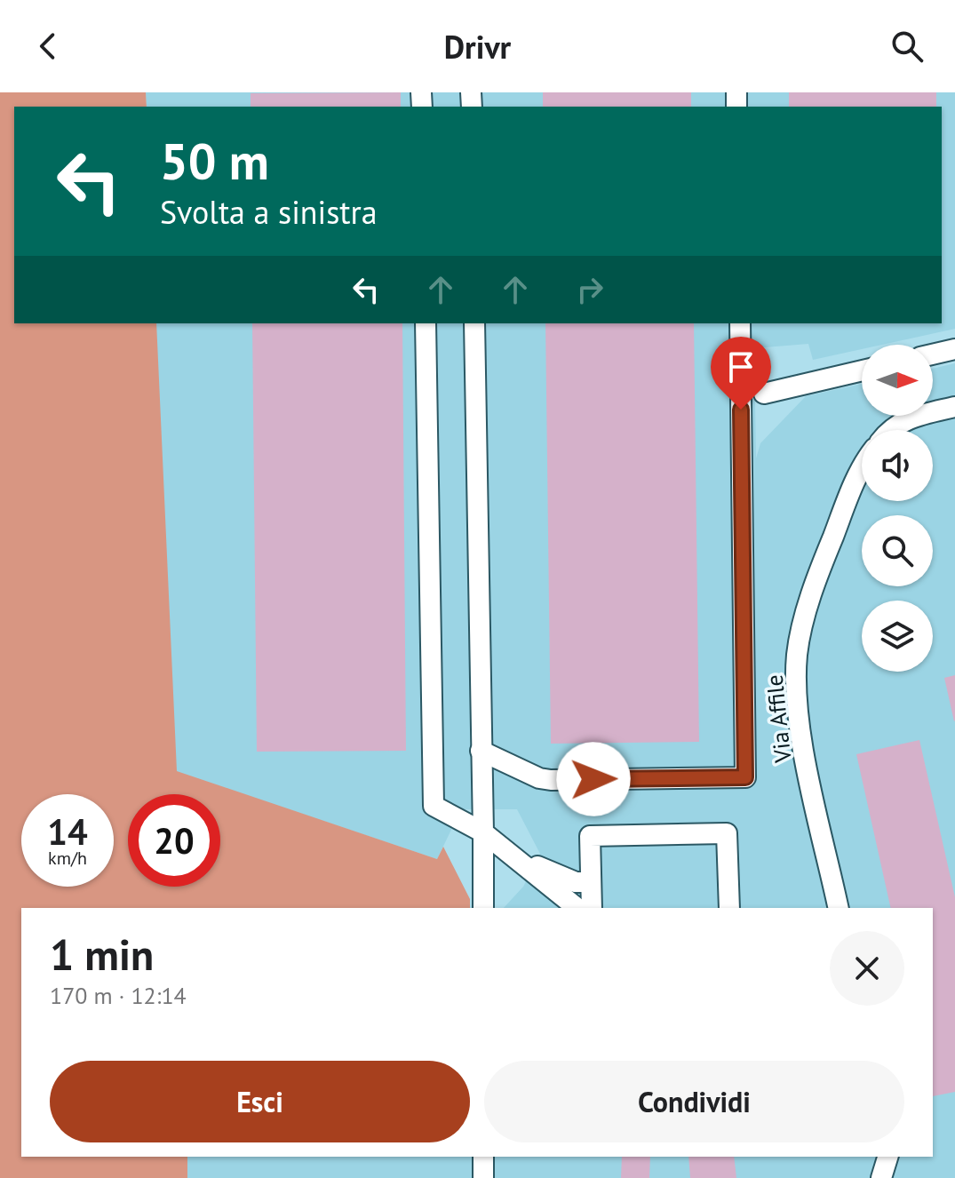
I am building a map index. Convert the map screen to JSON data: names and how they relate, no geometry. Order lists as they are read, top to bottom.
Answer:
{
  "streets": {
    "street": ["Via Affile"]
  },
  "north": "right",
  "page": {
    "header": "Drivr",
    "turn": ["50 m", "Svolta a sinistra"],
    "speed": "14 km/h",
    "limit": "20",
    "heading": ["1 min", "170 m · 12:14"],
    "buttons": ["Esci", "Condividi"]
  }
}
